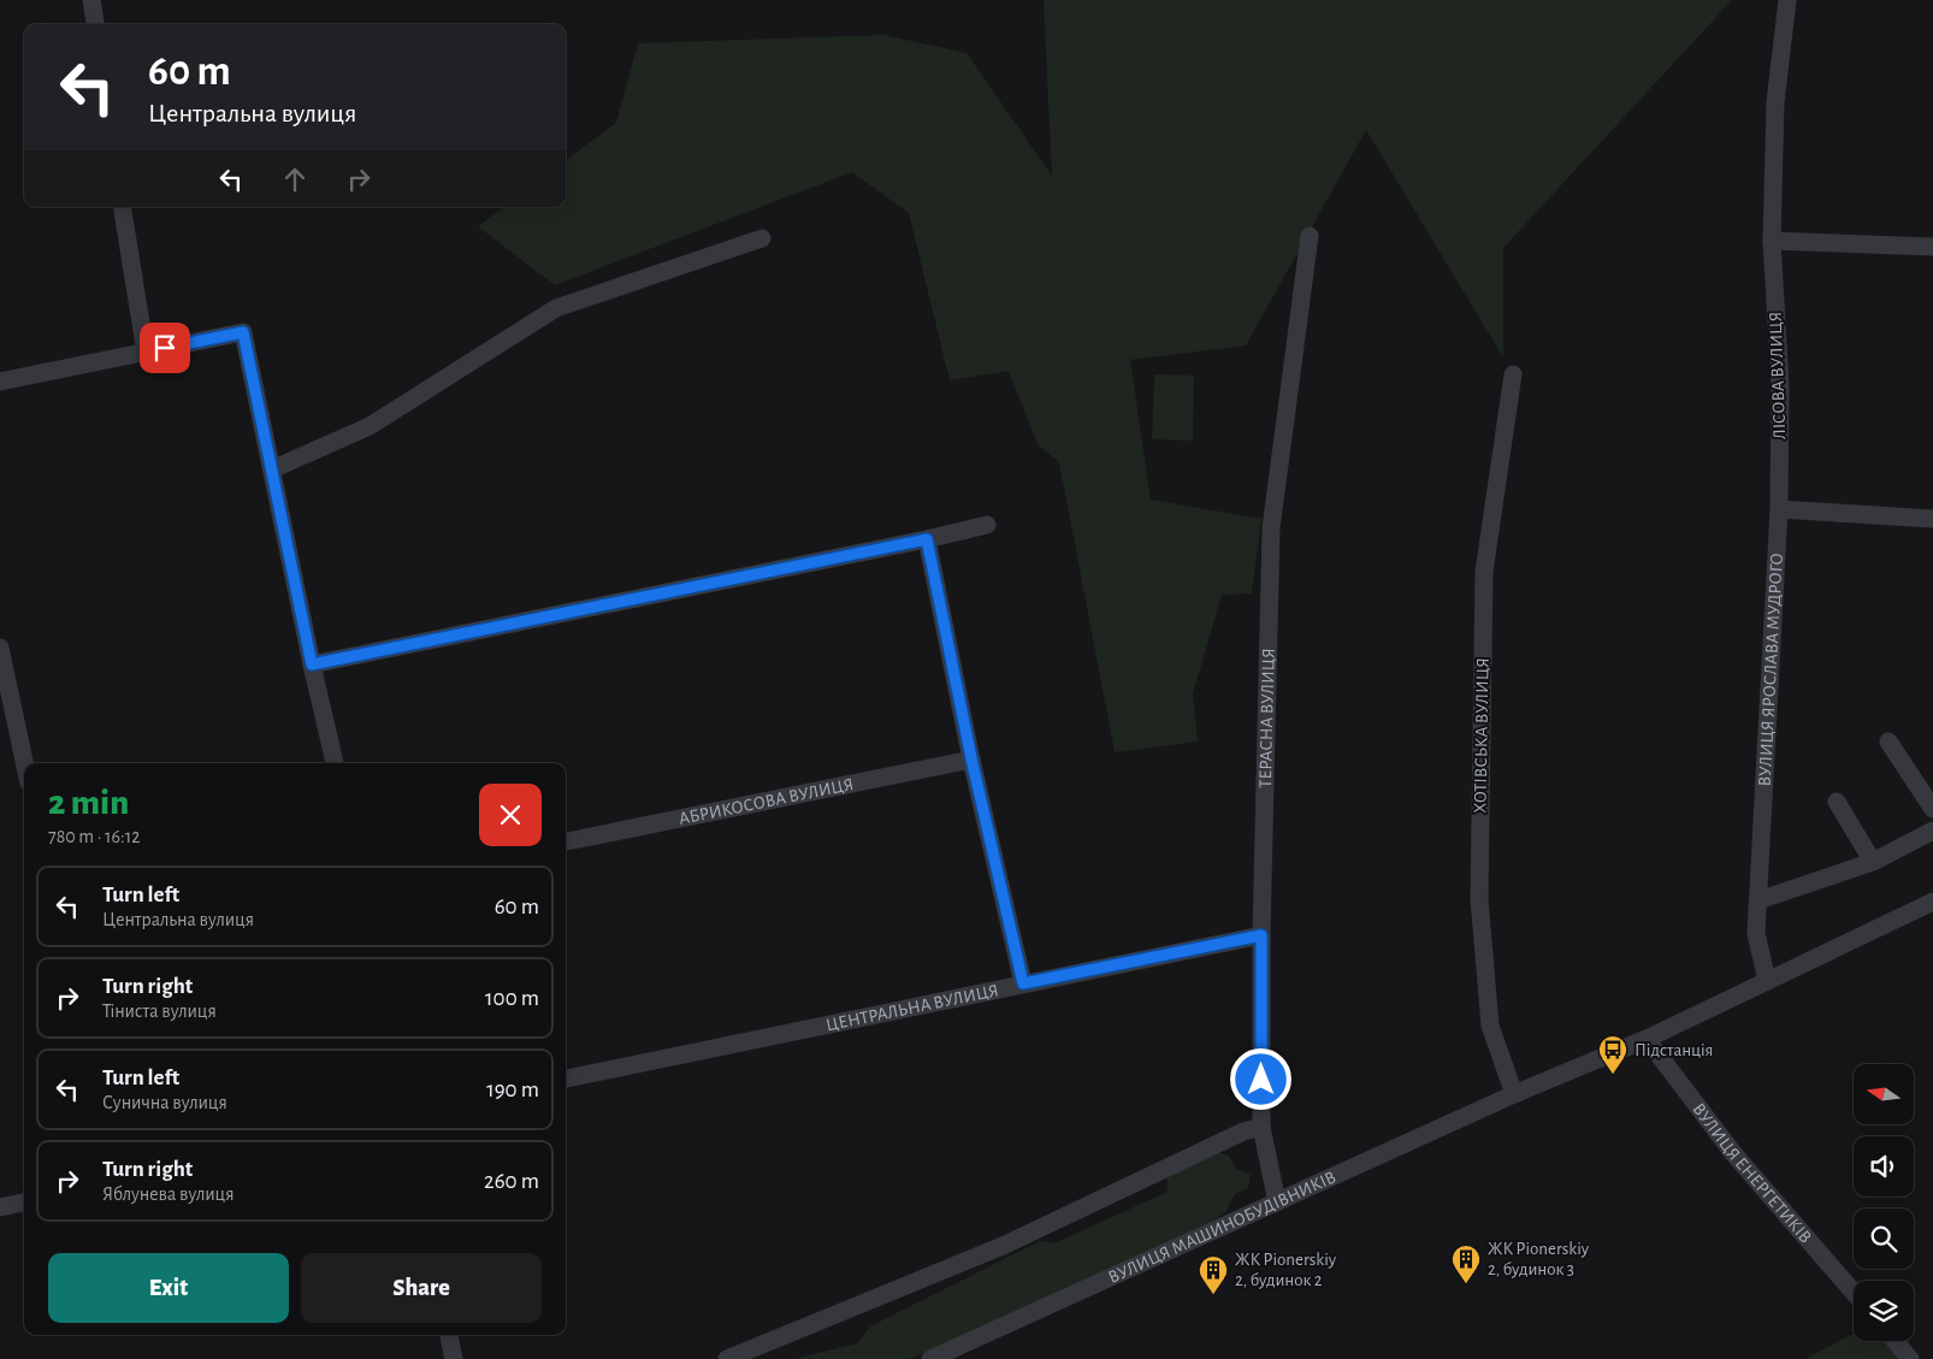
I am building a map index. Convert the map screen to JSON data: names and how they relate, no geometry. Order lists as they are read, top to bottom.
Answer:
{
  "streets": {
    "street": [
      "ЛІСОВА ВУЛИЦЯ",
      "ВУЛИЦЯ ЯРОСЛАВА МУДРОГО",
      "ТЕРАСНА ВУЛИЦЯ",
      "ХОТІВСЬКА ВУЛИЦЯ",
      "АБРИКОСОВА ВУЛИЦЯ",
      "ЦЕНТРАЛЬНА ВУЛИЦЯ",
      "ВУЛИЦЯ ЕНЕРГЕТИКІВ",
      "ВУЛИЦЯ МАШИНОБУДІВНИКІВ"
    ]
  },
  "crossings": [
    ["ЛІСОВА ВУЛИЦЯ", "ВУЛИЦЯ ЯРОСЛАВА МУДРОГО"],
    ["ВУЛИЦЯ ЯРОСЛАВА МУДРОГО", "ВУЛИЦЯ МАШИНОБУДІВНИКІВ"],
    ["ТЕРАСНА ВУЛИЦЯ", "ЦЕНТРАЛЬНА ВУЛИЦЯ"],
    ["ТЕРАСНА ВУЛИЦЯ", "ВУЛИЦЯ МАШИНОБУДІВНИКІВ"],
    ["ХОТІВСЬКА ВУЛИЦЯ", "ВУЛИЦЯ МАШИНОБУДІВНИКІВ"],
    ["ВУЛИЦЯ ЕНЕРГЕТИКІВ", "ВУЛИЦЯ МАШИНОБУДІВНИКІВ"]
  ],
  "places": {
    "bus stop": ["Підстанція"],
    "building": ["ЖК Pionerskiy 2, будинок 3", "ЖК Pionerskiy 2, будинок 2"]
  },
  "north": "left",
  "page": {
    "turn": ["60 m", "Центральна вулиця"],
    "heading": ["2 min", "780 m · 16:12"],
    "list": [
      {
        "name": "Turn left",
        "note": "Центральна вулиця",
        "value": "60 m"
      },
      {
        "name": "Turn right",
        "note": "Тіниста вулиця",
        "value": "100 m"
      },
      {
        "name": "Turn left",
        "note": "Сунична вулиця",
        "value": "190 m"
      },
      {
        "name": "Turn right",
        "note": "Яблунева вулиця",
        "value": "260 m"
      }
    ],
    "buttons": ["Exit", "Share"]
  }
}
